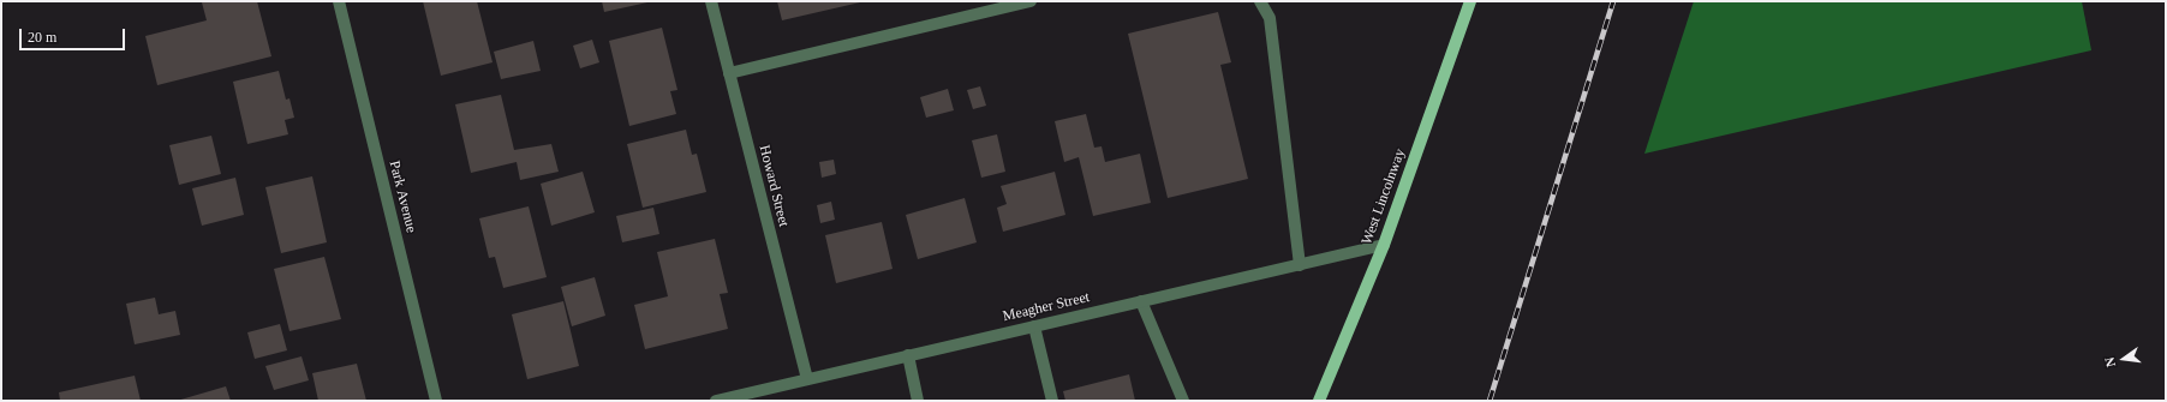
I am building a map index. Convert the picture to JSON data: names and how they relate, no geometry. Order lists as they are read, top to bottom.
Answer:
{
  "streets": {
    "main road": ["West Lincolnway"],
    "street": ["Howard Street", "Park Avenue", "Meagher Street"]
  },
  "crossings": [
    ["Howard Street", "Meagher Street"],
    ["West Lincolnway", "Meagher Street"]
  ],
  "scale_bar": "20 m",
  "north": "left"
}
